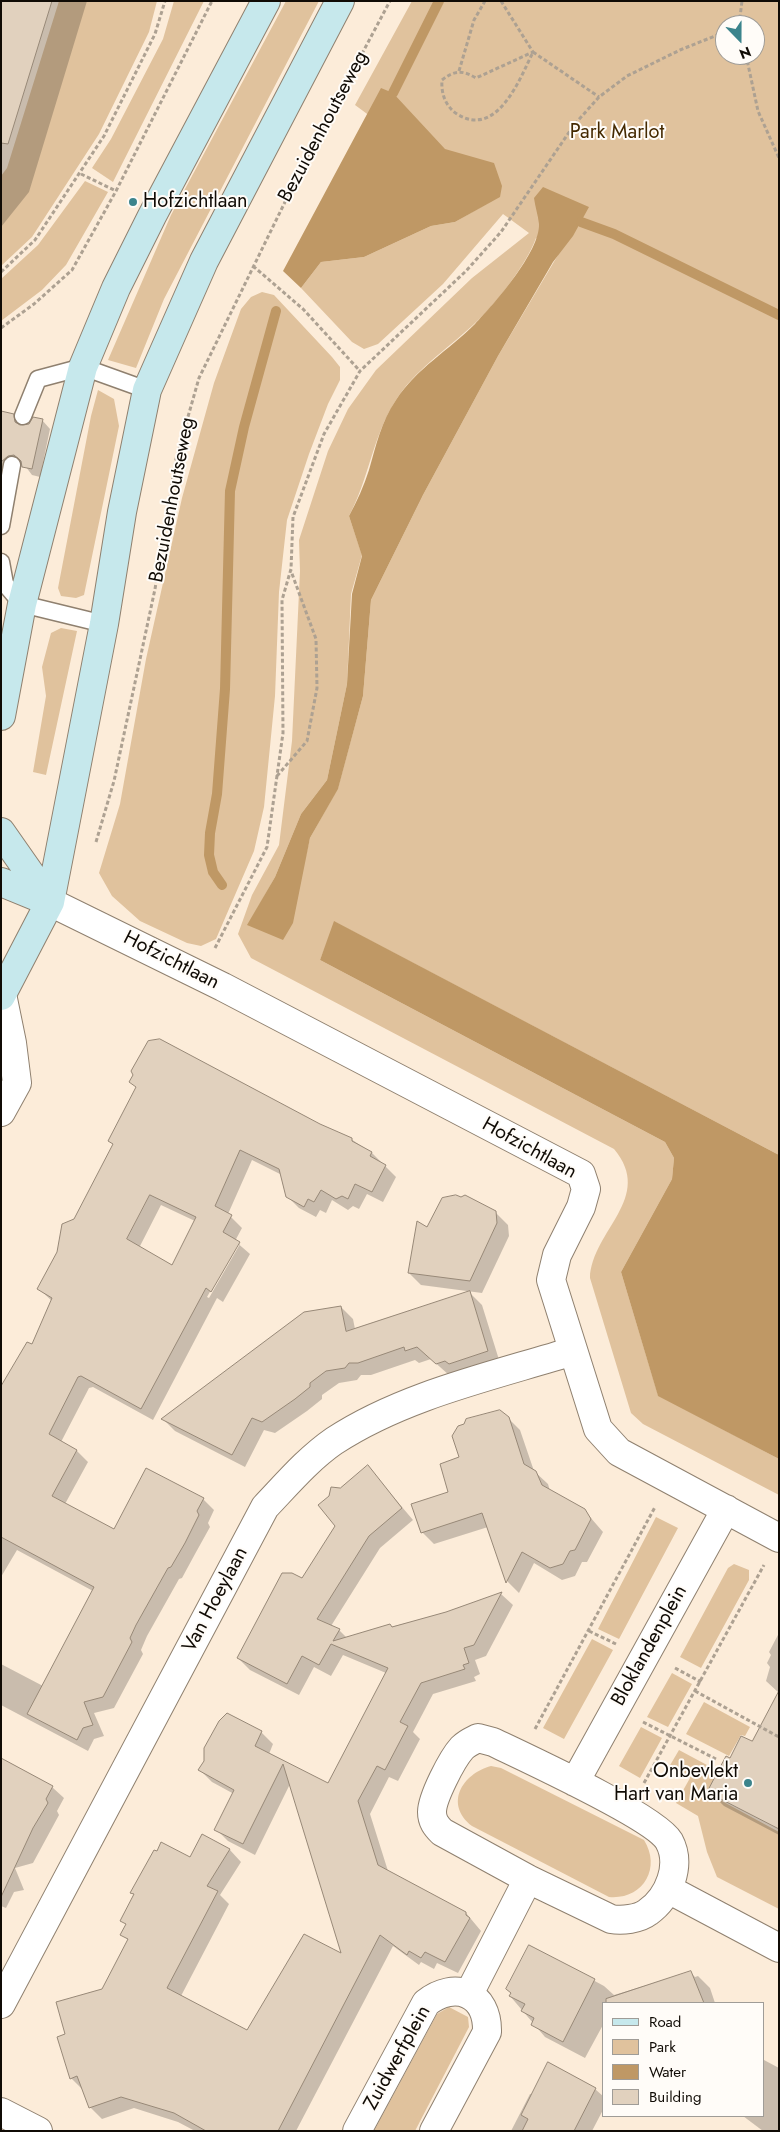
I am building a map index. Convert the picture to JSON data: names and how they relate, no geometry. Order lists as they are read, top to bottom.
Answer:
{
  "streets": {
    "main road": ["Hofzichtlaan"],
    "street": ["Van Hoeylaan", "Bloklandenplein", "Zuidwerfplein"],
    "path": ["Bezuidenhoutseweg"]
  },
  "crossings": [
    ["Hofzichtlaan", "Van Hoeylaan"],
    ["Hofzichtlaan", "Bloklandenplein"]
  ],
  "parks": ["Park Marlot"],
  "places": ["Hofzichtlaan", "Onbevlekt Hart van Maria"],
  "legend": [
    "Road",
    "Park",
    "Water",
    "Building"
  ],
  "north": "bottom"
}
